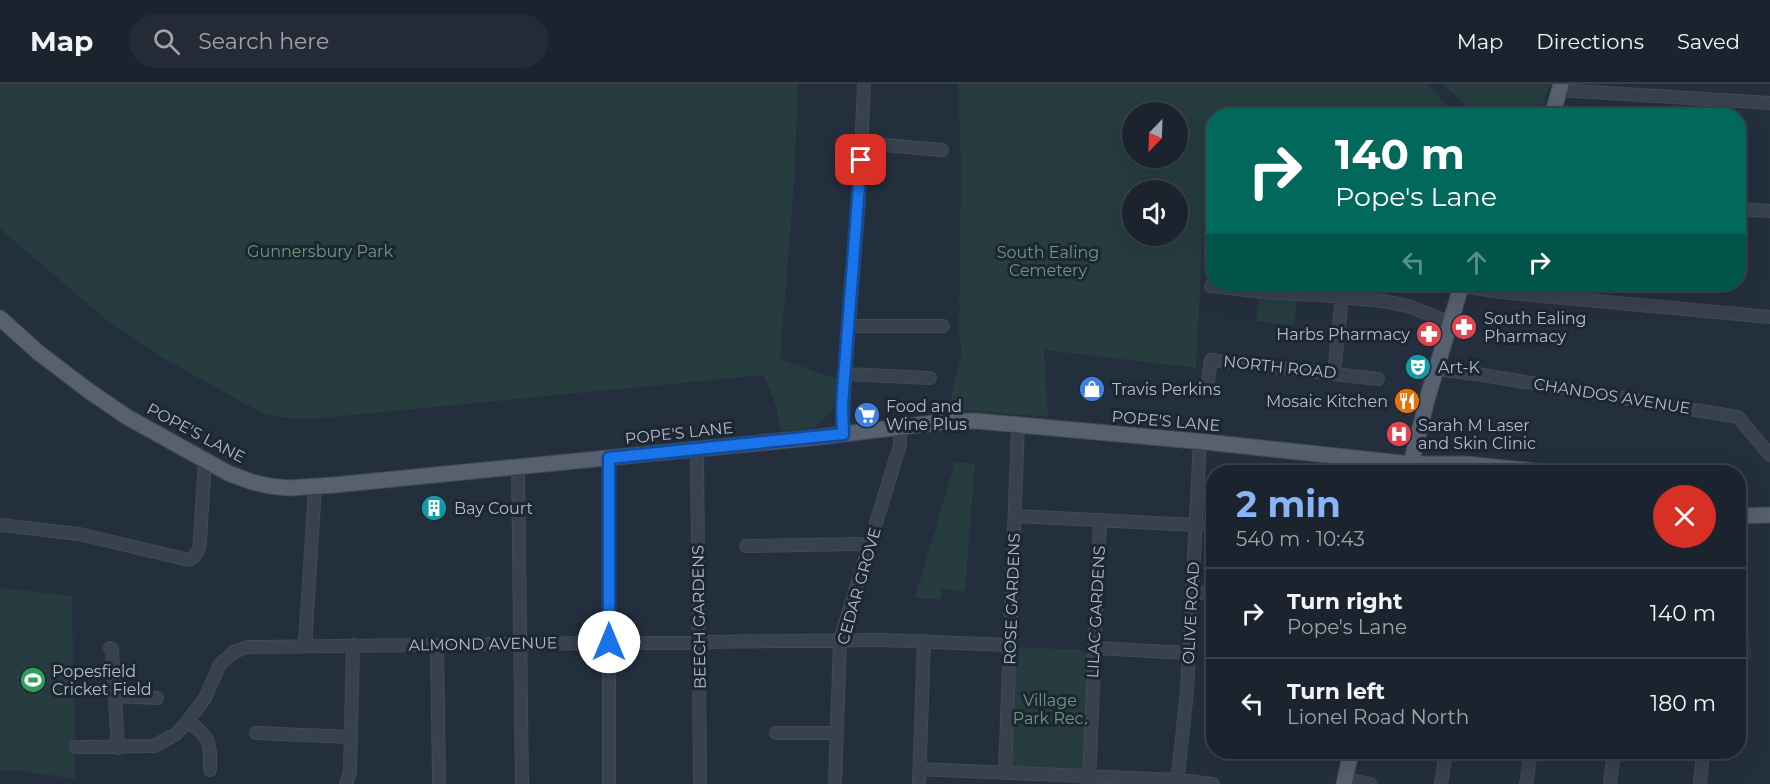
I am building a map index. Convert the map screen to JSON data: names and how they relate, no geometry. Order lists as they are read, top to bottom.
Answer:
{
  "streets": {
    "main road": ["POPE'S LANE"],
    "street": [
      "NORTH ROAD",
      "CHANDOS AVENUE",
      "CEDAR GROVE",
      "ROSE GARDENS",
      "LILAC GARDENS",
      "OLIVE ROAD",
      "BEECH GARDENS",
      "ALMOND AVENUE"
    ]
  },
  "crossings": [
    ["POPE'S LANE", "CEDAR GROVE"],
    ["POPE'S LANE", "ROSE GARDENS"],
    ["POPE'S LANE", "OLIVE ROAD"],
    ["POPE'S LANE", "BEECH GARDENS"],
    ["CEDAR GROVE", "ALMOND AVENUE"],
    ["ROSE GARDENS", "ALMOND AVENUE"],
    ["BEECH GARDENS", "ALMOND AVENUE"]
  ],
  "parks": ["Gunnersbury Park", "South Ealing Cemetery", "Village Park Rec."],
  "places": {
    "pharmacy": ["South Ealing Pharmacy", "Harbs Pharmacy"],
    "theatre": ["Art-K"],
    "shop": ["Travis Perkins"],
    "restaurant": ["Mosaic Kitchen"],
    "supermarket": ["Food and Wine Plus"],
    "hospital": ["Sarah M Laser and Skin Clinic"],
    "building": ["Bay Court"],
    "sports": ["Popesfield Cricket Field"]
  },
  "north": "bottom left",
  "page": {
    "header": "Map",
    "search": "Search here",
    "nav": ["Map", "Directions", "Saved"],
    "turn": ["140 m", "Pope's Lane"],
    "heading": ["2 min", "540 m · 10:43"],
    "list": [
      {
        "name": "Turn right",
        "note": "Pope's Lane",
        "value": "140 m"
      },
      {
        "name": "Turn left",
        "note": "Lionel Road North",
        "value": "180 m"
      }
    ]
  }
}
